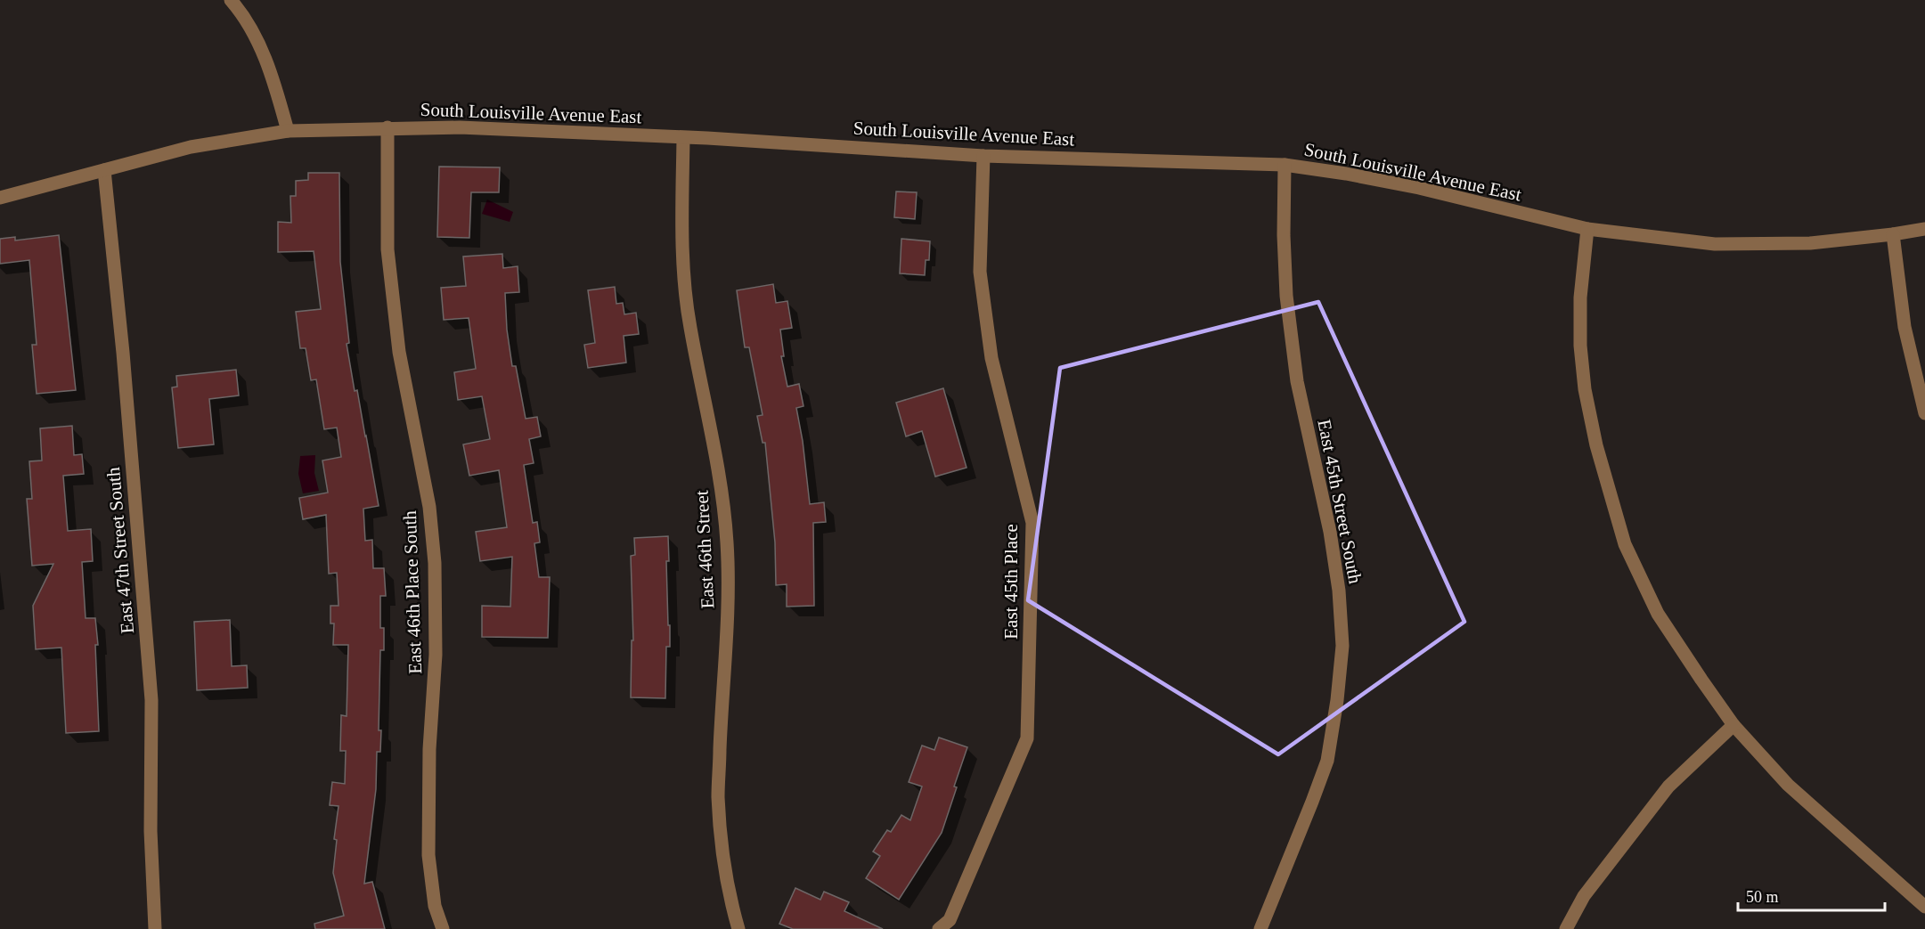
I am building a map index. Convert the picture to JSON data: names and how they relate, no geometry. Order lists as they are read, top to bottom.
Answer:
{
  "streets": {
    "street": [
      "South Louisville Avenue East",
      "East 45th Street South",
      "East 46th Street",
      "East 47th Street South",
      "East 45th Place",
      "East 46th Place South"
    ]
  },
  "crossings": [
    ["South Louisville Avenue East", "East 45th Street South"],
    ["South Louisville Avenue East", "East 46th Street"],
    ["South Louisville Avenue East", "East 47th Street South"],
    ["South Louisville Avenue East", "East 45th Place"],
    ["South Louisville Avenue East", "East 46th Place South"]
  ],
  "scale_bar": "50 m"
}
